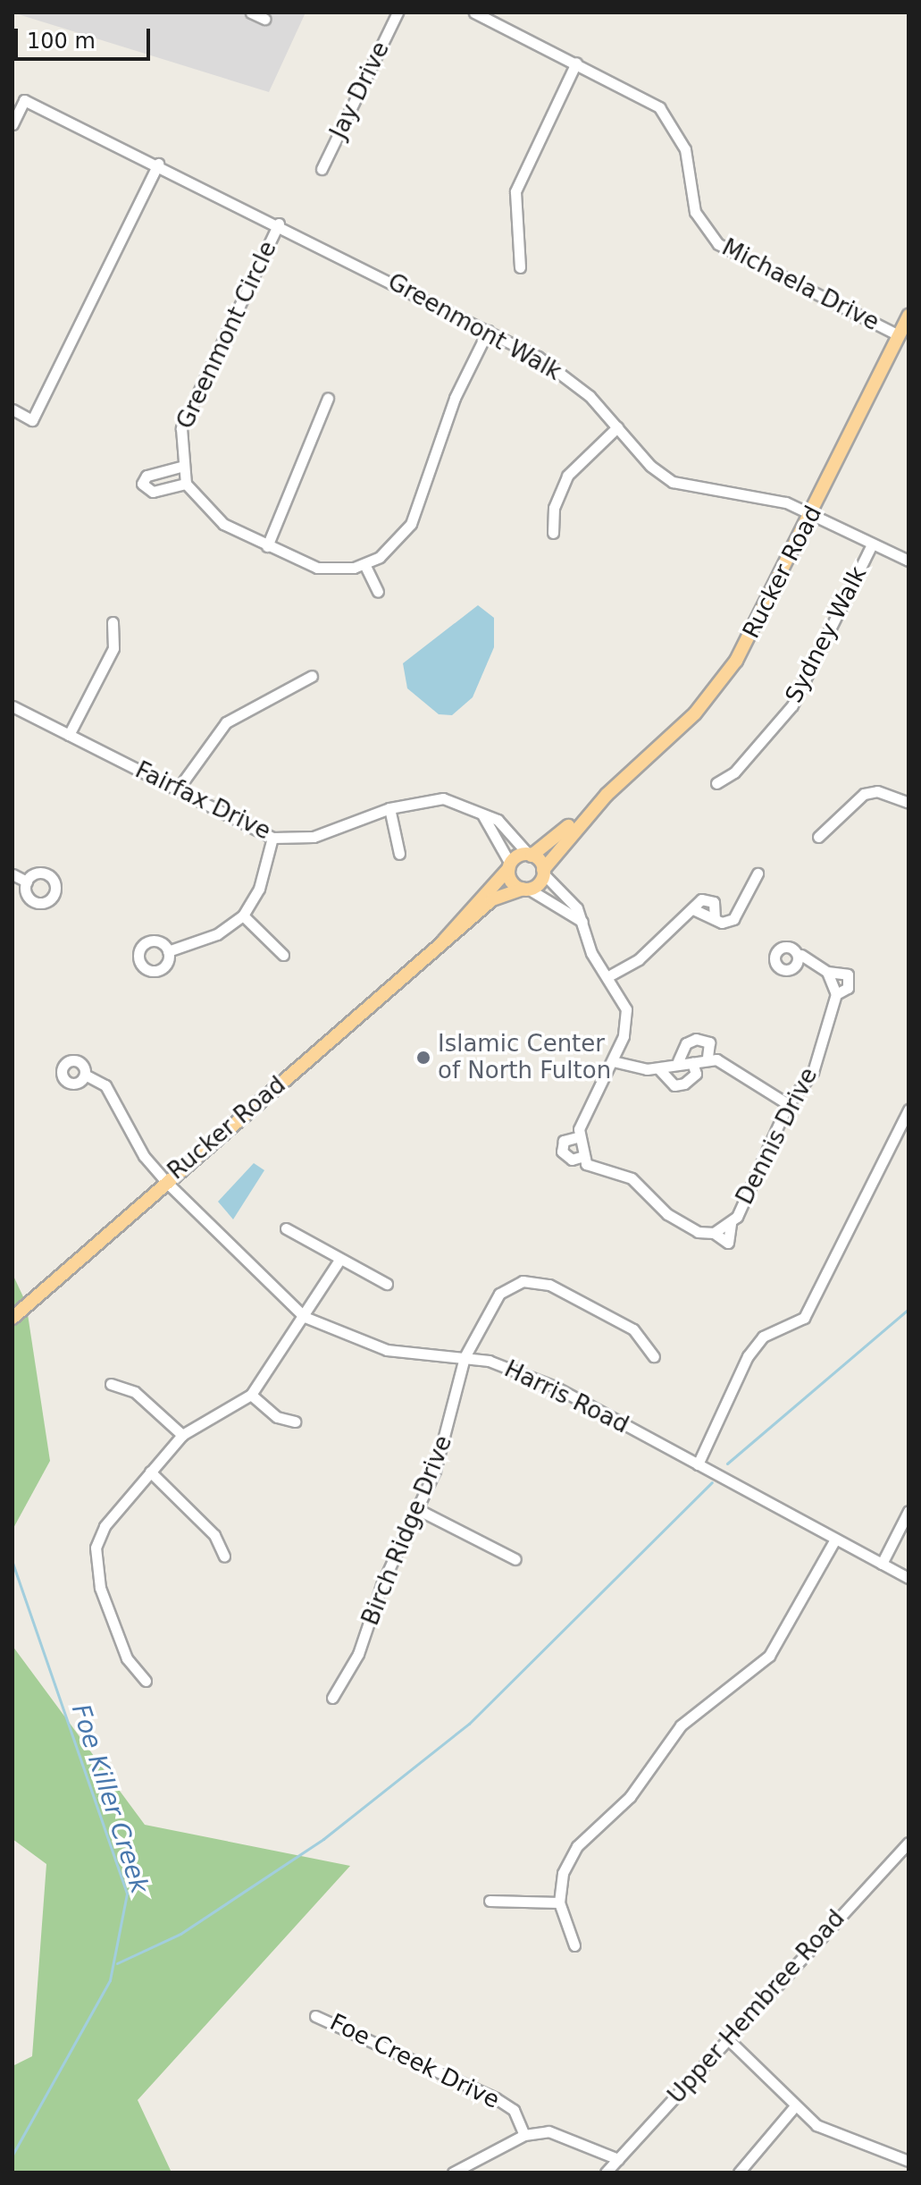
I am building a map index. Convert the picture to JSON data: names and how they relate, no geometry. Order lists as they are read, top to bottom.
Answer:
{
  "streets": {
    "main road": ["Rucker Road"],
    "street": [
      "Jay Drive",
      "Michaela Drive",
      "Greenmont Walk",
      "Greenmont Circle",
      "Sydney Walk",
      "Fairfax Drive",
      "Dennis Drive",
      "Harris Road",
      "Birch Ridge Drive",
      "Upper Hembree Road",
      "Foe Creek Drive"
    ]
  },
  "crossings": [
    ["Michaela Drive", "Rucker Road"],
    ["Greenmont Walk", "Greenmont Circle"],
    ["Greenmont Walk", "Rucker Road"],
    ["Greenmont Walk", "Sydney Walk"],
    ["Rucker Road", "Fairfax Drive"],
    ["Rucker Road", "Harris Road"],
    ["Harris Road", "Birch Ridge Drive"]
  ],
  "water": ["Foe Killer Creek"],
  "places": ["Islamic Center of North Fulton"],
  "scale_bar": "100 m"
}
